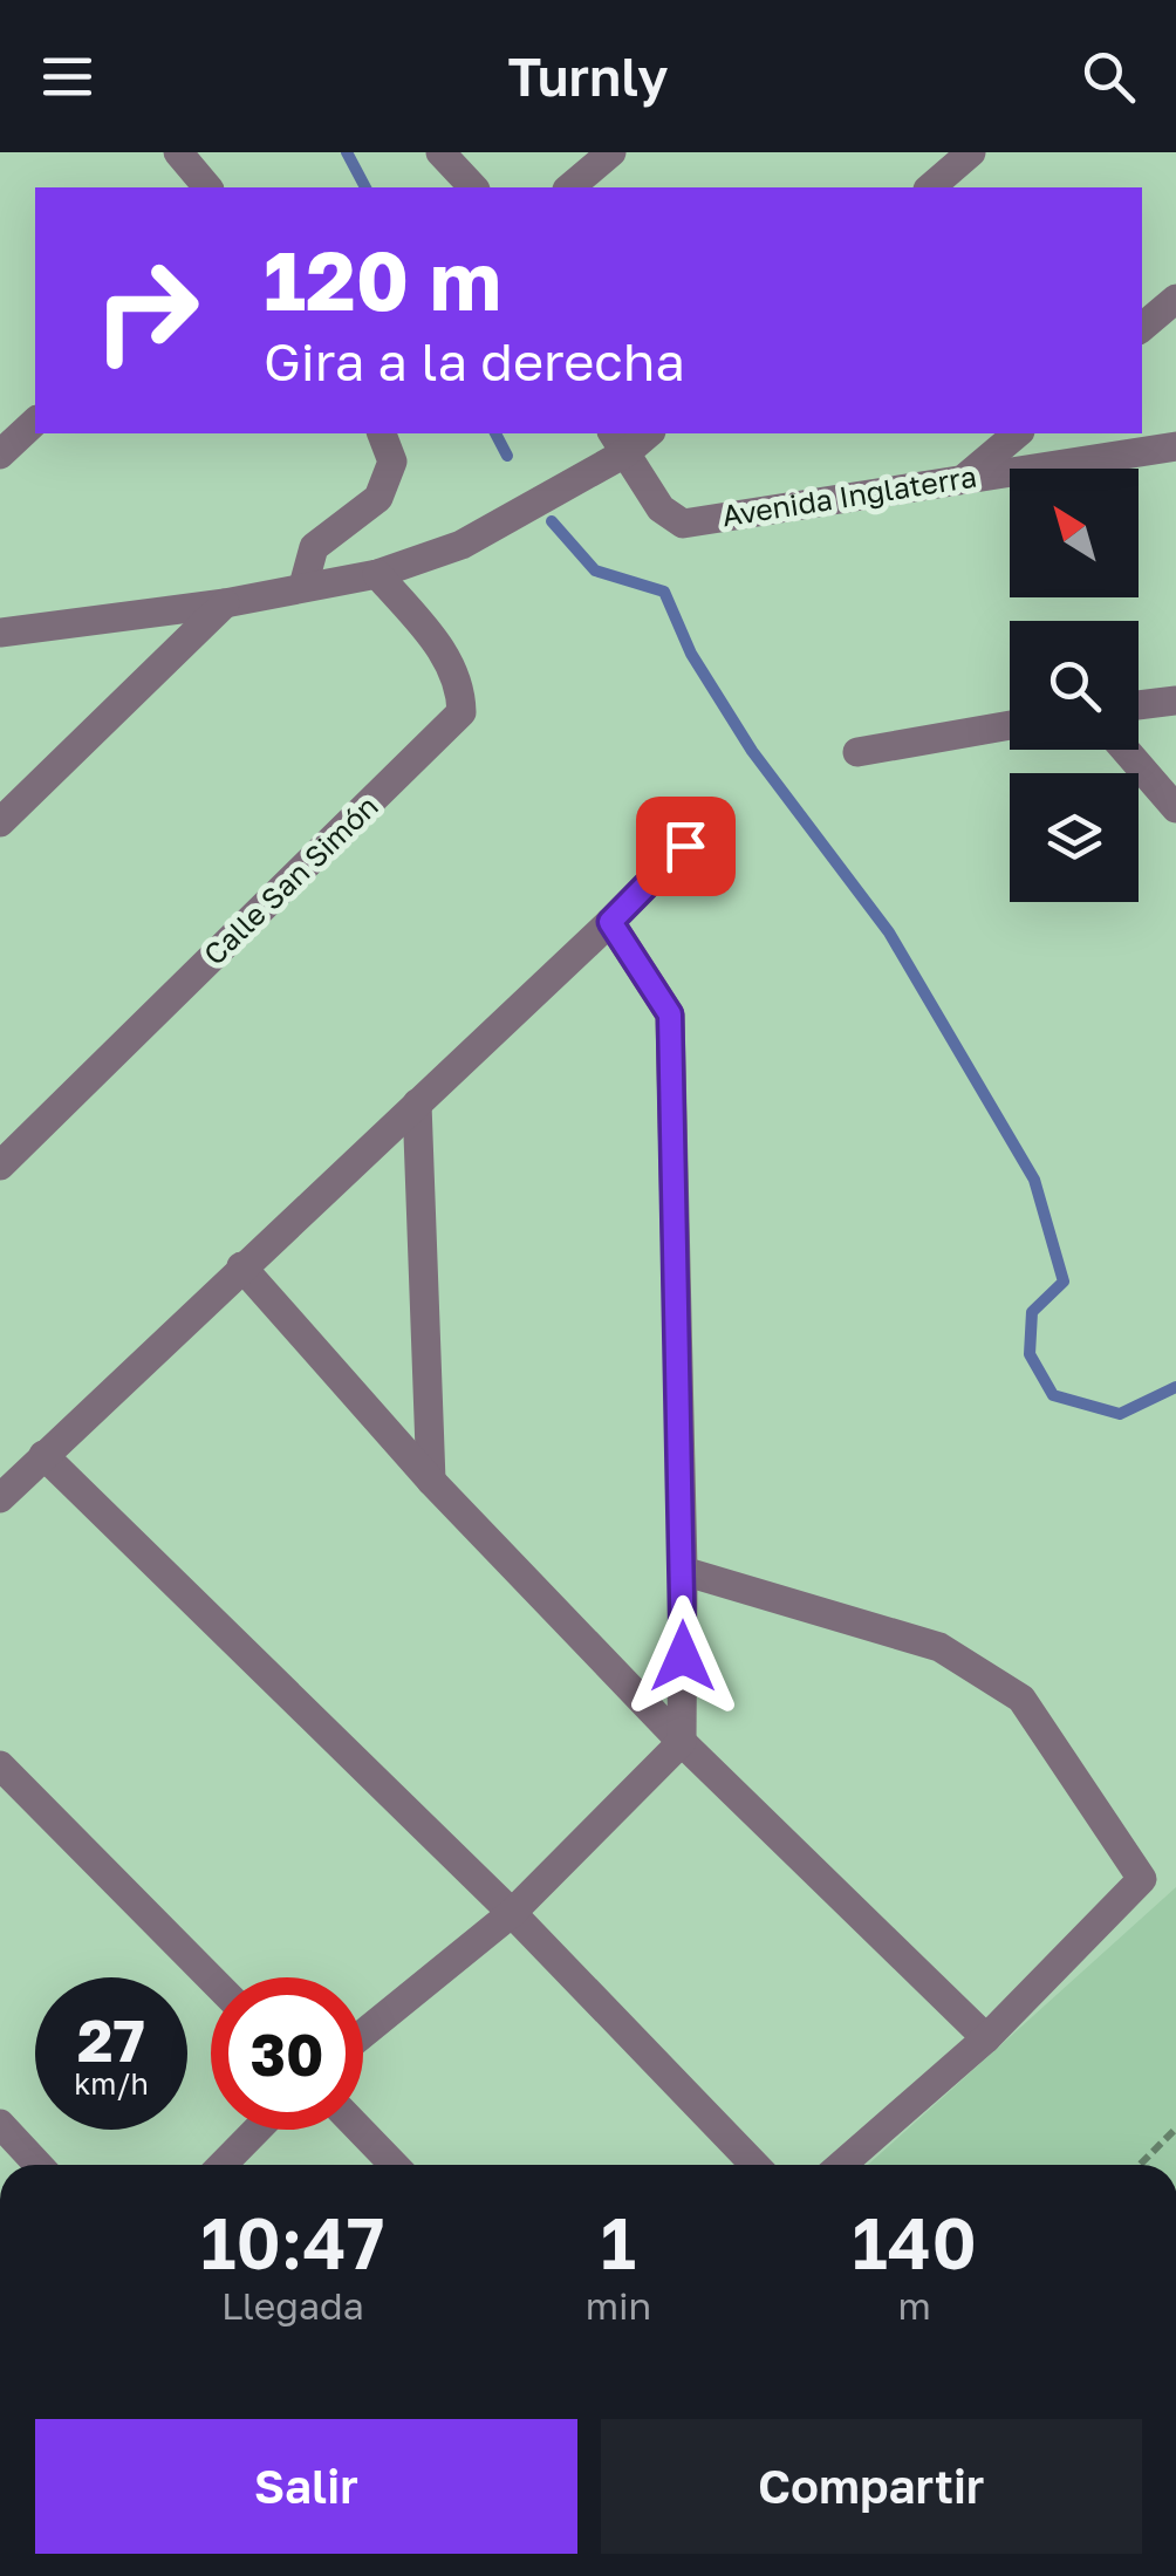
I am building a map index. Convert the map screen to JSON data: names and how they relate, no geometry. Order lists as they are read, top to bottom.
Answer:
{
  "streets": {
    "street": ["Avenida Inglaterra", "Calle San Simón"]
  },
  "north": "top left",
  "page": {
    "header": "Turnly",
    "turn": ["120 m", "Gira a la derecha"],
    "speed": "27 km/h",
    "limit": "30",
    "eta": [
      "10:47",
      "Llegada",
      "1",
      "min",
      "140",
      "m"
    ],
    "buttons": ["Salir", "Compartir"]
  }
}
